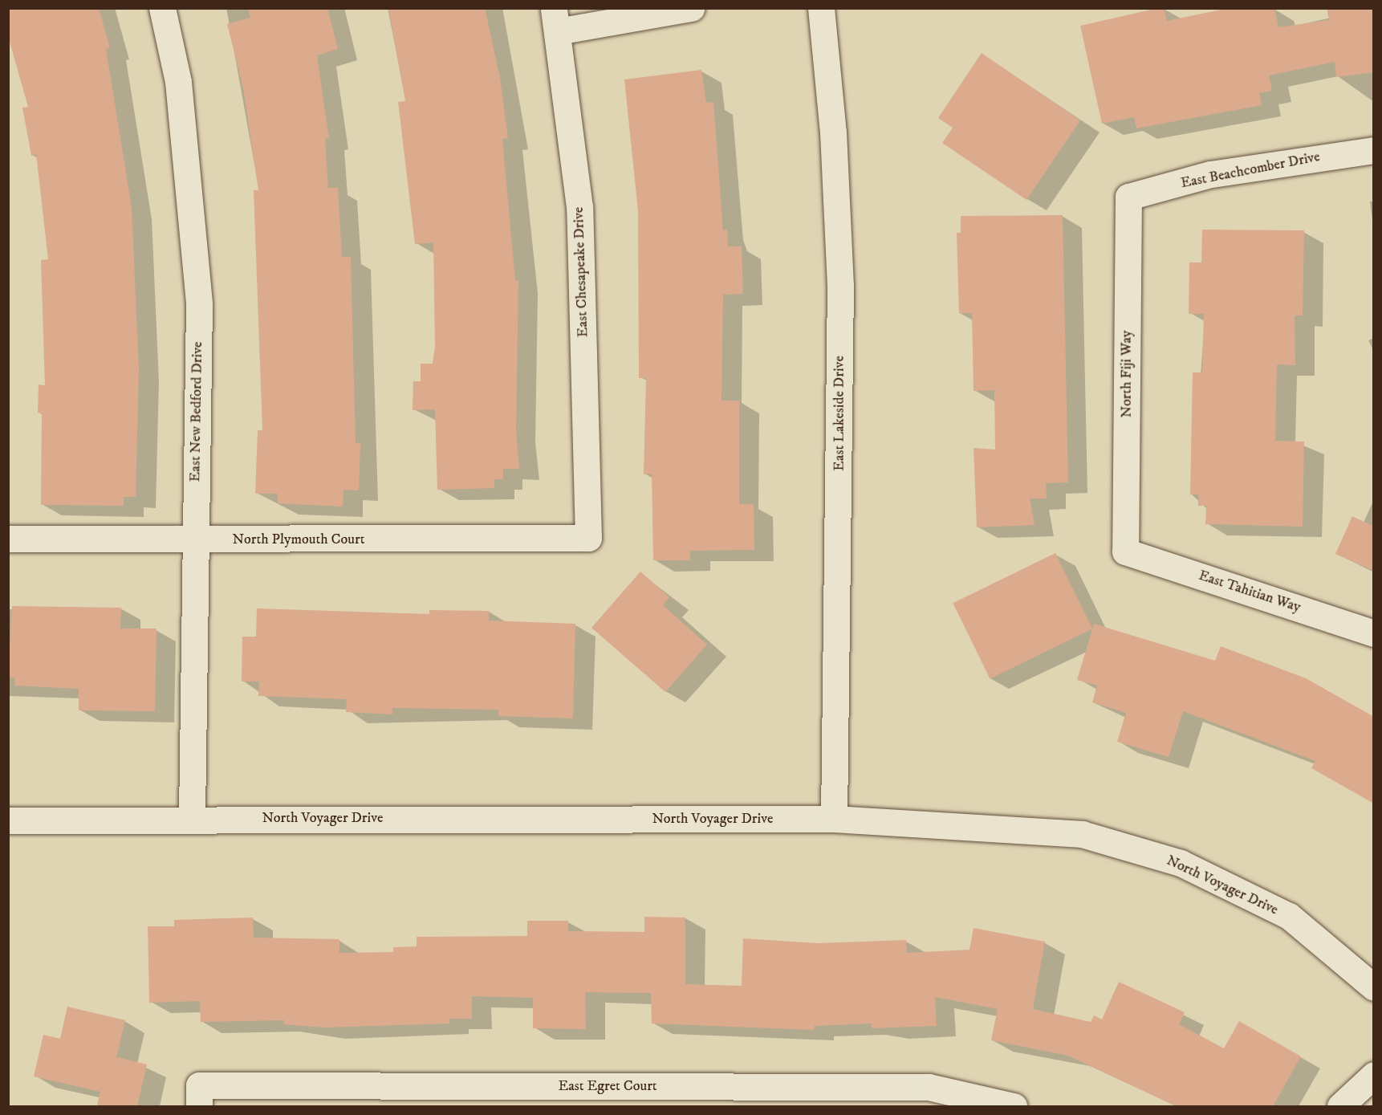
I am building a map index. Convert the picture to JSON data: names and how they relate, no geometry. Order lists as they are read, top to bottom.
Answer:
{
  "streets": {
    "street": [
      "East Beachcomber Drive",
      "East Chesapeake Drive",
      "North Fiji Way",
      "East New Bedford Drive",
      "East Lakeside Drive",
      "North Plymouth Court",
      "East Tahitian Way",
      "North Voyager Drive",
      "East Egret Court"
    ]
  },
  "crossings": [
    ["East Beachcomber Drive", "North Fiji Way"],
    ["East Chesapeake Drive", "North Plymouth Court"],
    ["North Fiji Way", "East Tahitian Way"],
    ["East New Bedford Drive", "North Plymouth Court"],
    ["East New Bedford Drive", "North Voyager Drive"],
    ["East Lakeside Drive", "North Voyager Drive"]
  ]
}
